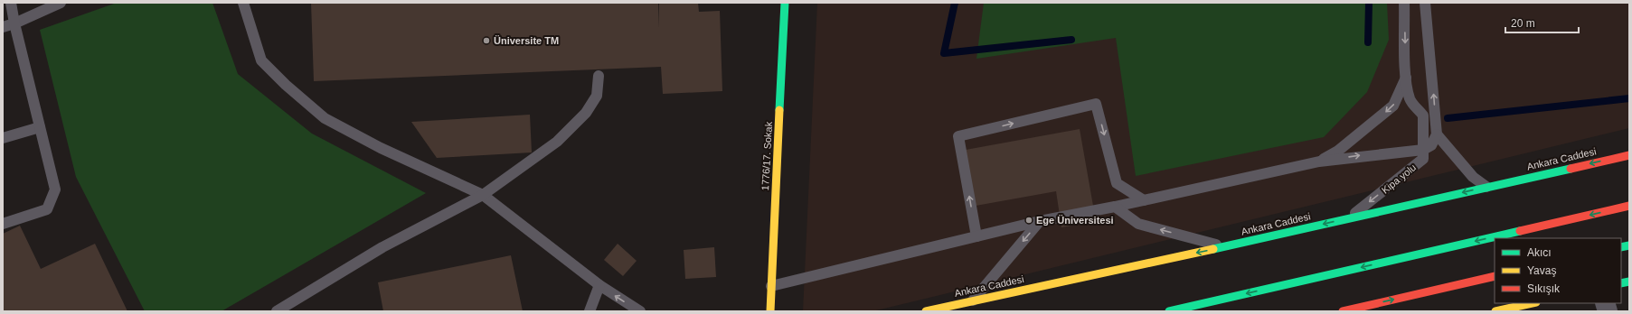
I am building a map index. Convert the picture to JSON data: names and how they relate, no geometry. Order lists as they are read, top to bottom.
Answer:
{
  "streets": {
    "main road": ["1776/17. Sokak", "Ankara Caddesi"],
    "lane": ["Kipa yolu"]
  },
  "crossings": [
    ["Ankara Caddesi", "Kipa yolu"]
  ],
  "one_way": ["Kipa yolu"],
  "places": ["Üniversite TM", "Ege Üniversitesi"],
  "legend": ["Akıcı", "Yavaş", "Sıkışık"],
  "scale_bar": "20 m"
}
